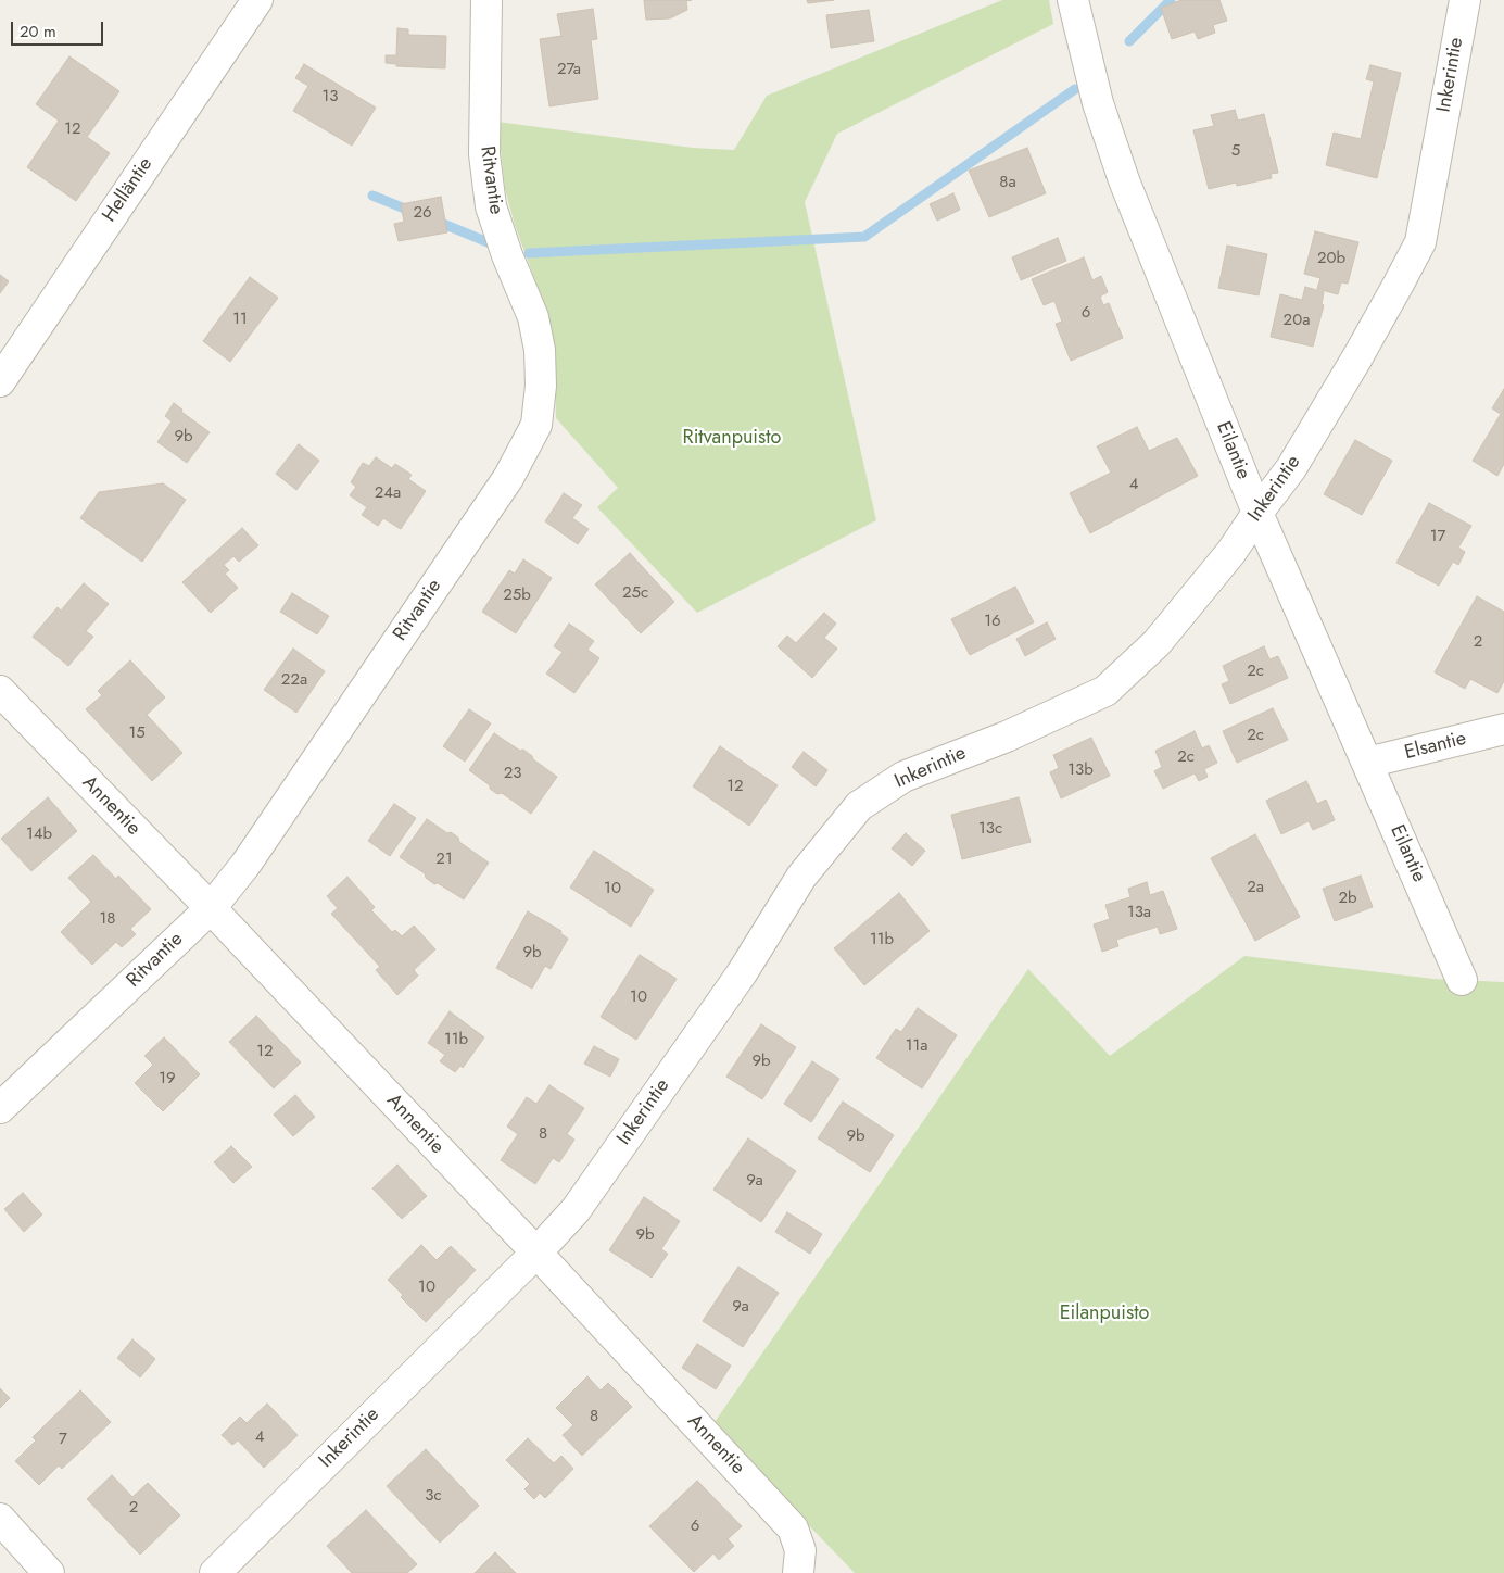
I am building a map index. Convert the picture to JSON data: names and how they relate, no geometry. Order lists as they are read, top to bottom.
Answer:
{
  "streets": {
    "street": [
      "Inkerintie",
      "Ritvantie",
      "Helläntie",
      "Eilantie",
      "Elsantie",
      "Annentie"
    ]
  },
  "crossings": [
    ["Inkerintie", "Eilantie"],
    ["Inkerintie", "Annentie"],
    ["Ritvantie", "Annentie"],
    ["Eilantie", "Elsantie"]
  ],
  "parks": ["Ritvanpuisto", "Eilanpuisto"],
  "house_numbers": [
    "27a",
    "13",
    "12",
    "5",
    "8a",
    "26",
    "20b",
    "6",
    "11",
    "20a",
    "9b",
    "4",
    "24a",
    "17",
    "25c",
    "25b",
    "16",
    "2",
    "2c",
    "22a",
    "15",
    "2c",
    "2c",
    "13b",
    "23",
    "12",
    "13c",
    "14b",
    "21",
    "2a",
    "10",
    "2b",
    "13a",
    "18",
    "11b",
    "9b",
    "10",
    "11b",
    "11a",
    "12",
    "9b",
    "19",
    "8",
    "9b",
    "9a",
    "9b",
    "10",
    "9a",
    "8",
    "4",
    "7",
    "3c",
    "2",
    "6"
  ],
  "scale_bar": "20 m"
}
